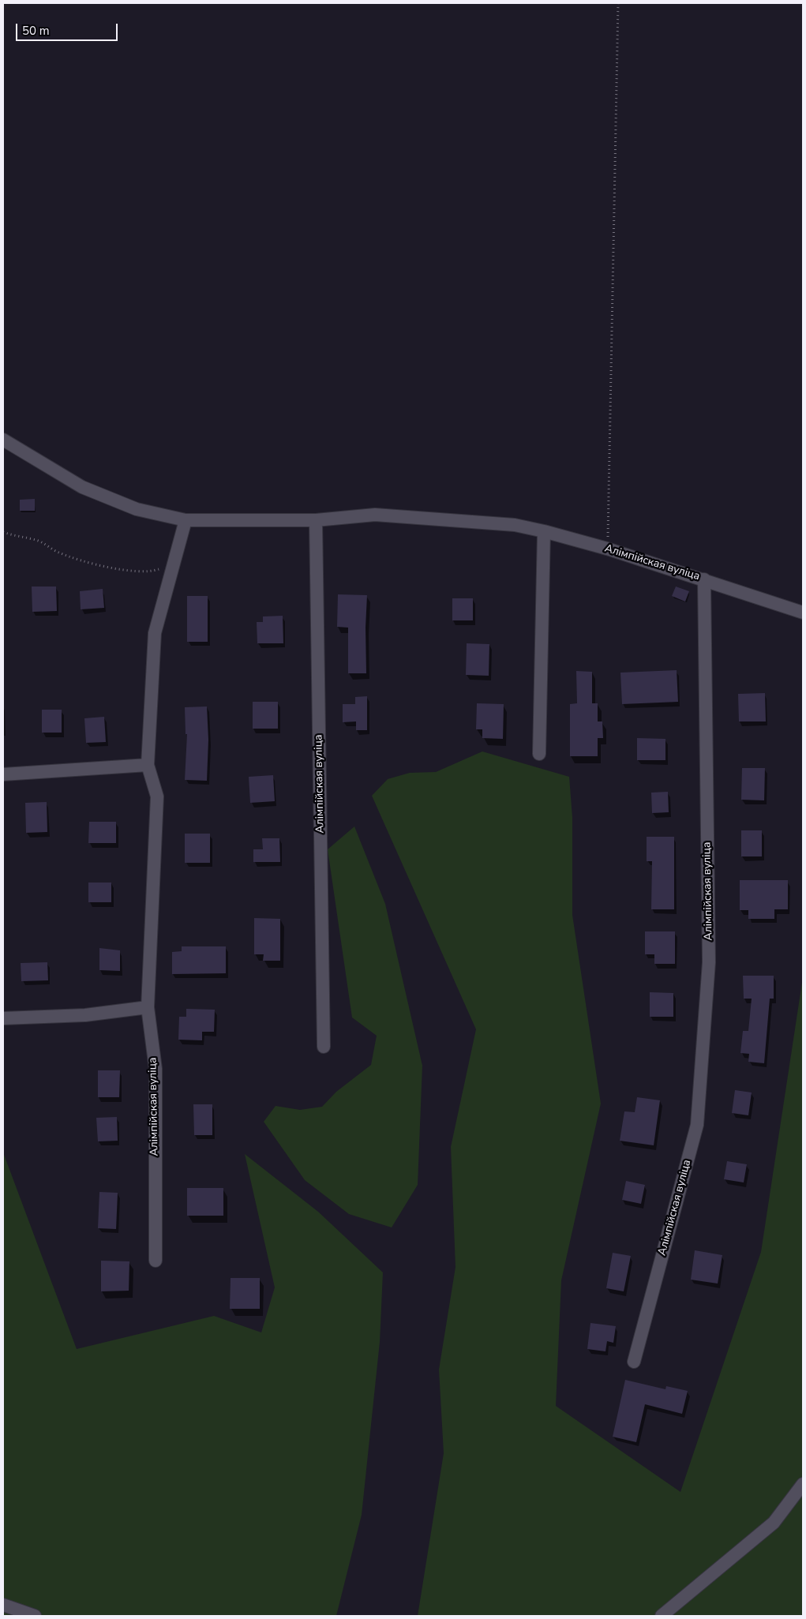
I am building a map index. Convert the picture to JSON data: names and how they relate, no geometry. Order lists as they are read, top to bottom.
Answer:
{
  "streets": {
    "street": ["Алімпійская вуліца"]
  },
  "scale_bar": "50 m"
}
